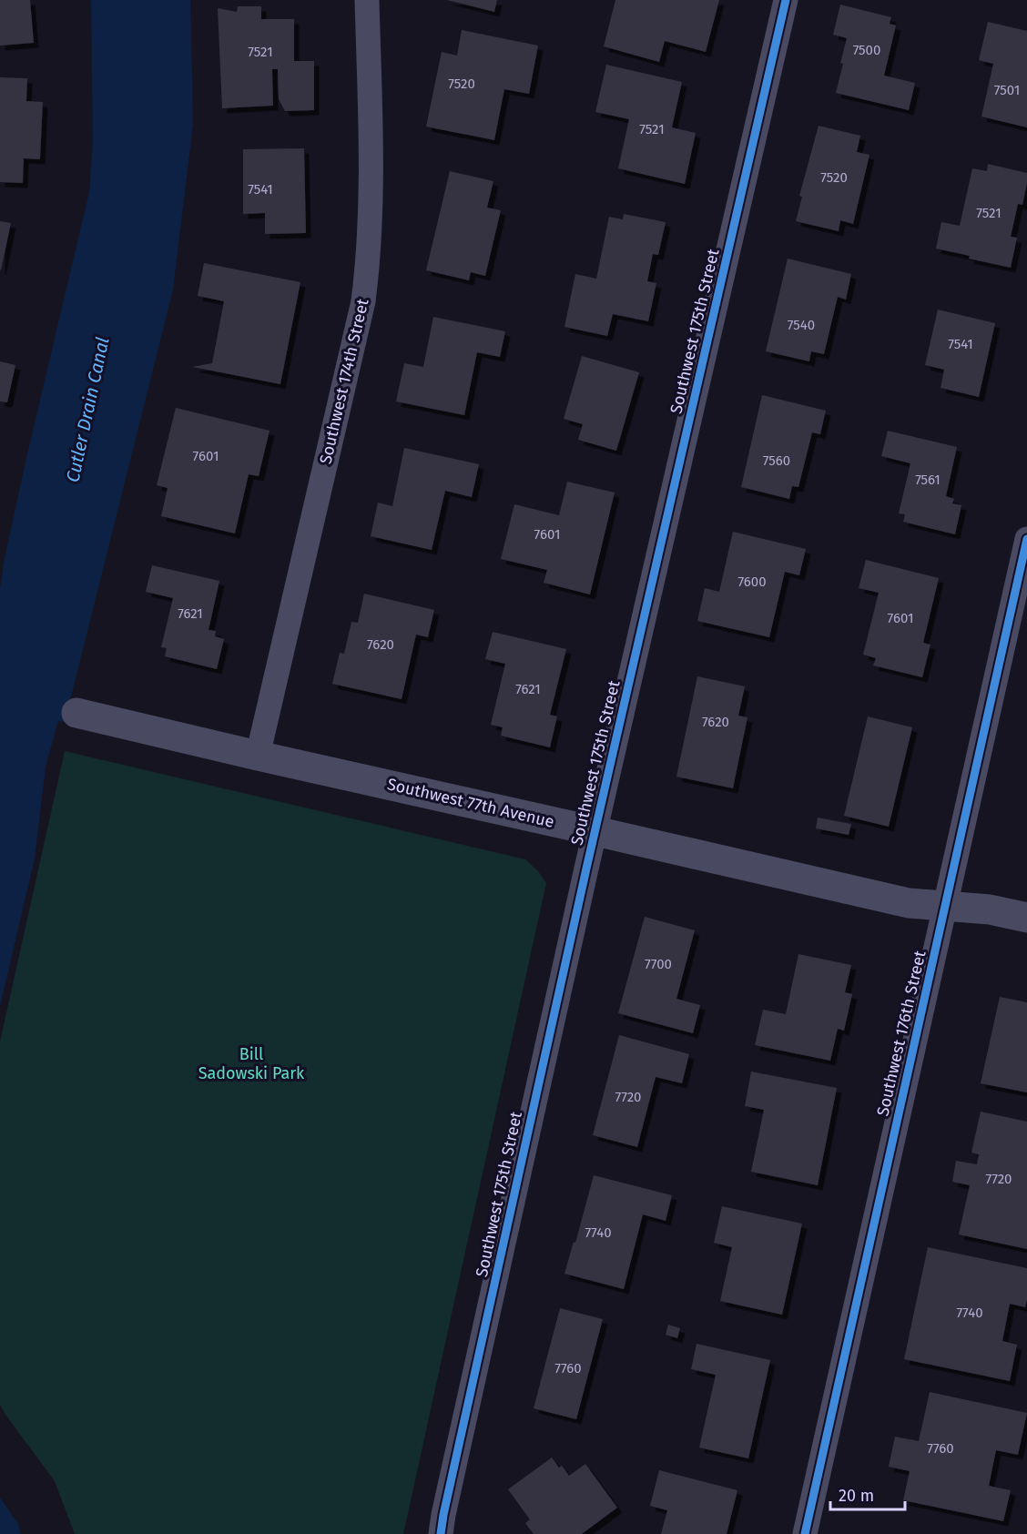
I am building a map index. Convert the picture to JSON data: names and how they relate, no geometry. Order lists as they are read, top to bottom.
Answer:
{
  "streets": {
    "street": [
      "Southwest 175th Street",
      "Southwest 174th Street",
      "Southwest 77th Avenue",
      "Southwest 176th Street"
    ]
  },
  "crossings": [
    ["Southwest 175th Street", "Southwest 77th Avenue"],
    ["Southwest 174th Street", "Southwest 77th Avenue"],
    ["Southwest 77th Avenue", "Southwest 176th Street"]
  ],
  "water": ["Cutler Drain Canal"],
  "parks": ["Bill Sadowski Park"],
  "house_numbers": [
    "7500",
    "7521",
    "7520",
    "7501",
    "7521",
    "7520",
    "7541",
    "7521",
    "7540",
    "7541",
    "7601",
    "7560",
    "7561",
    "7601",
    "7600",
    "7621",
    "7601",
    "7620",
    "7621",
    "7620",
    "7700",
    "7720",
    "7720",
    "7740",
    "7740",
    "7760",
    "7760"
  ],
  "scale_bar": "20 m"
}
